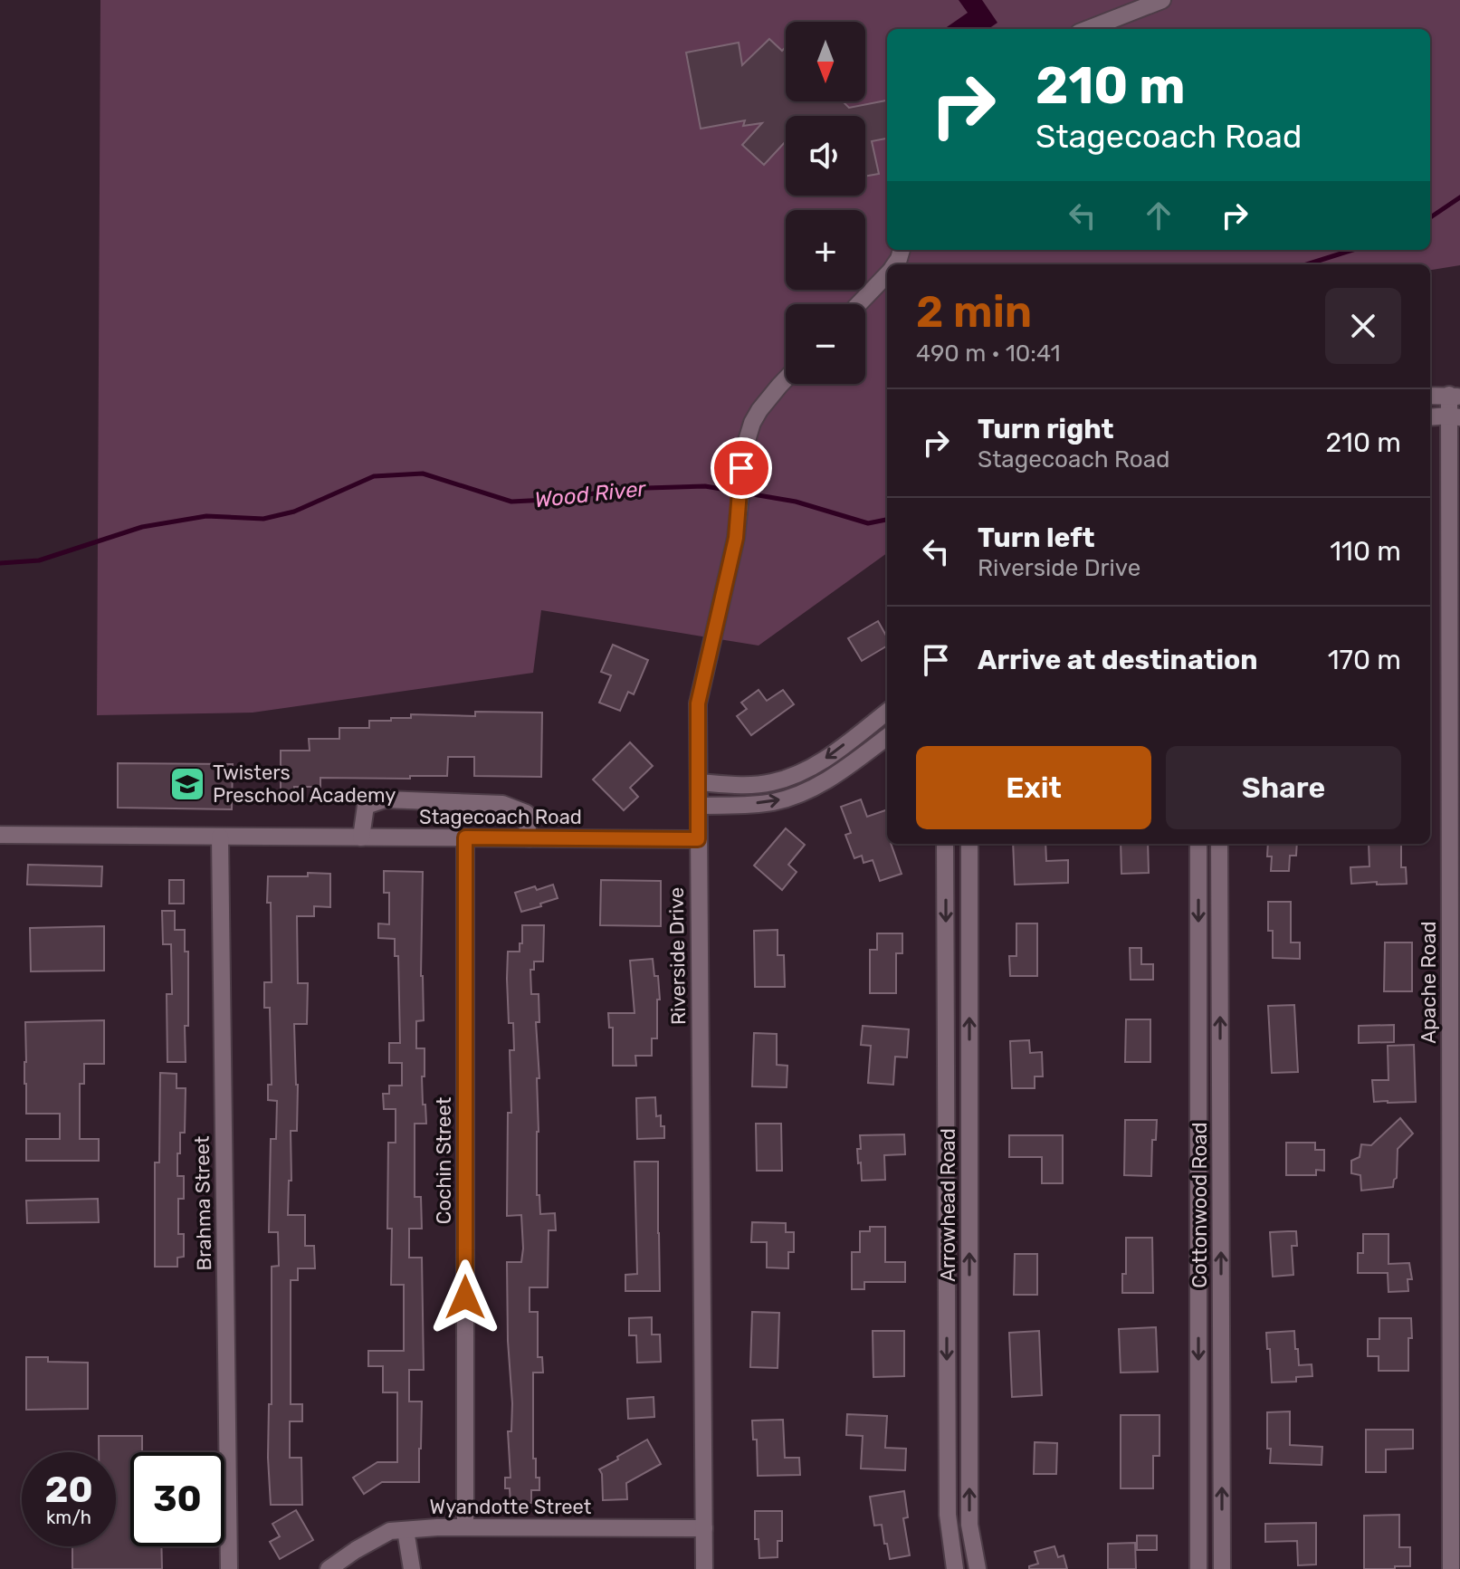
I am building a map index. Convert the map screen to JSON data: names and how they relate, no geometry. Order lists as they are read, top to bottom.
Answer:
{
  "streets": {
    "street": [
      "Stagecoach Road",
      "Riverside Drive",
      "Apache Road",
      "Cochin Street",
      "Brahma Street",
      "Arrowhead Road",
      "Cottonwood Road",
      "Wyandotte Street"
    ]
  },
  "crossings": [
    ["Stagecoach Road", "Riverside Drive"],
    ["Stagecoach Road", "Cochin Street"],
    ["Stagecoach Road", "Brahma Street"],
    ["Riverside Drive", "Wyandotte Street"],
    ["Cochin Street", "Wyandotte Street"]
  ],
  "water": ["Wood River"],
  "places": {
    "school or university": ["Twisters Preschool Academy"]
  },
  "north": "bottom",
  "page": {
    "map_buttons": ["+", "−"],
    "turn": ["210 m", "Stagecoach Road"],
    "heading": ["2 min", "490 m · 10:41"],
    "list": [
      {
        "name": "Turn right",
        "note": "Stagecoach Road",
        "value": "210 m"
      },
      {
        "name": "Turn left",
        "note": "Riverside Drive",
        "value": "110 m"
      },
      {
        "name": "Arrive at destination",
        "value": "170 m"
      }
    ],
    "buttons": ["Exit", "Share"],
    "speed": "20 km/h",
    "limit": "30"
  }
}
